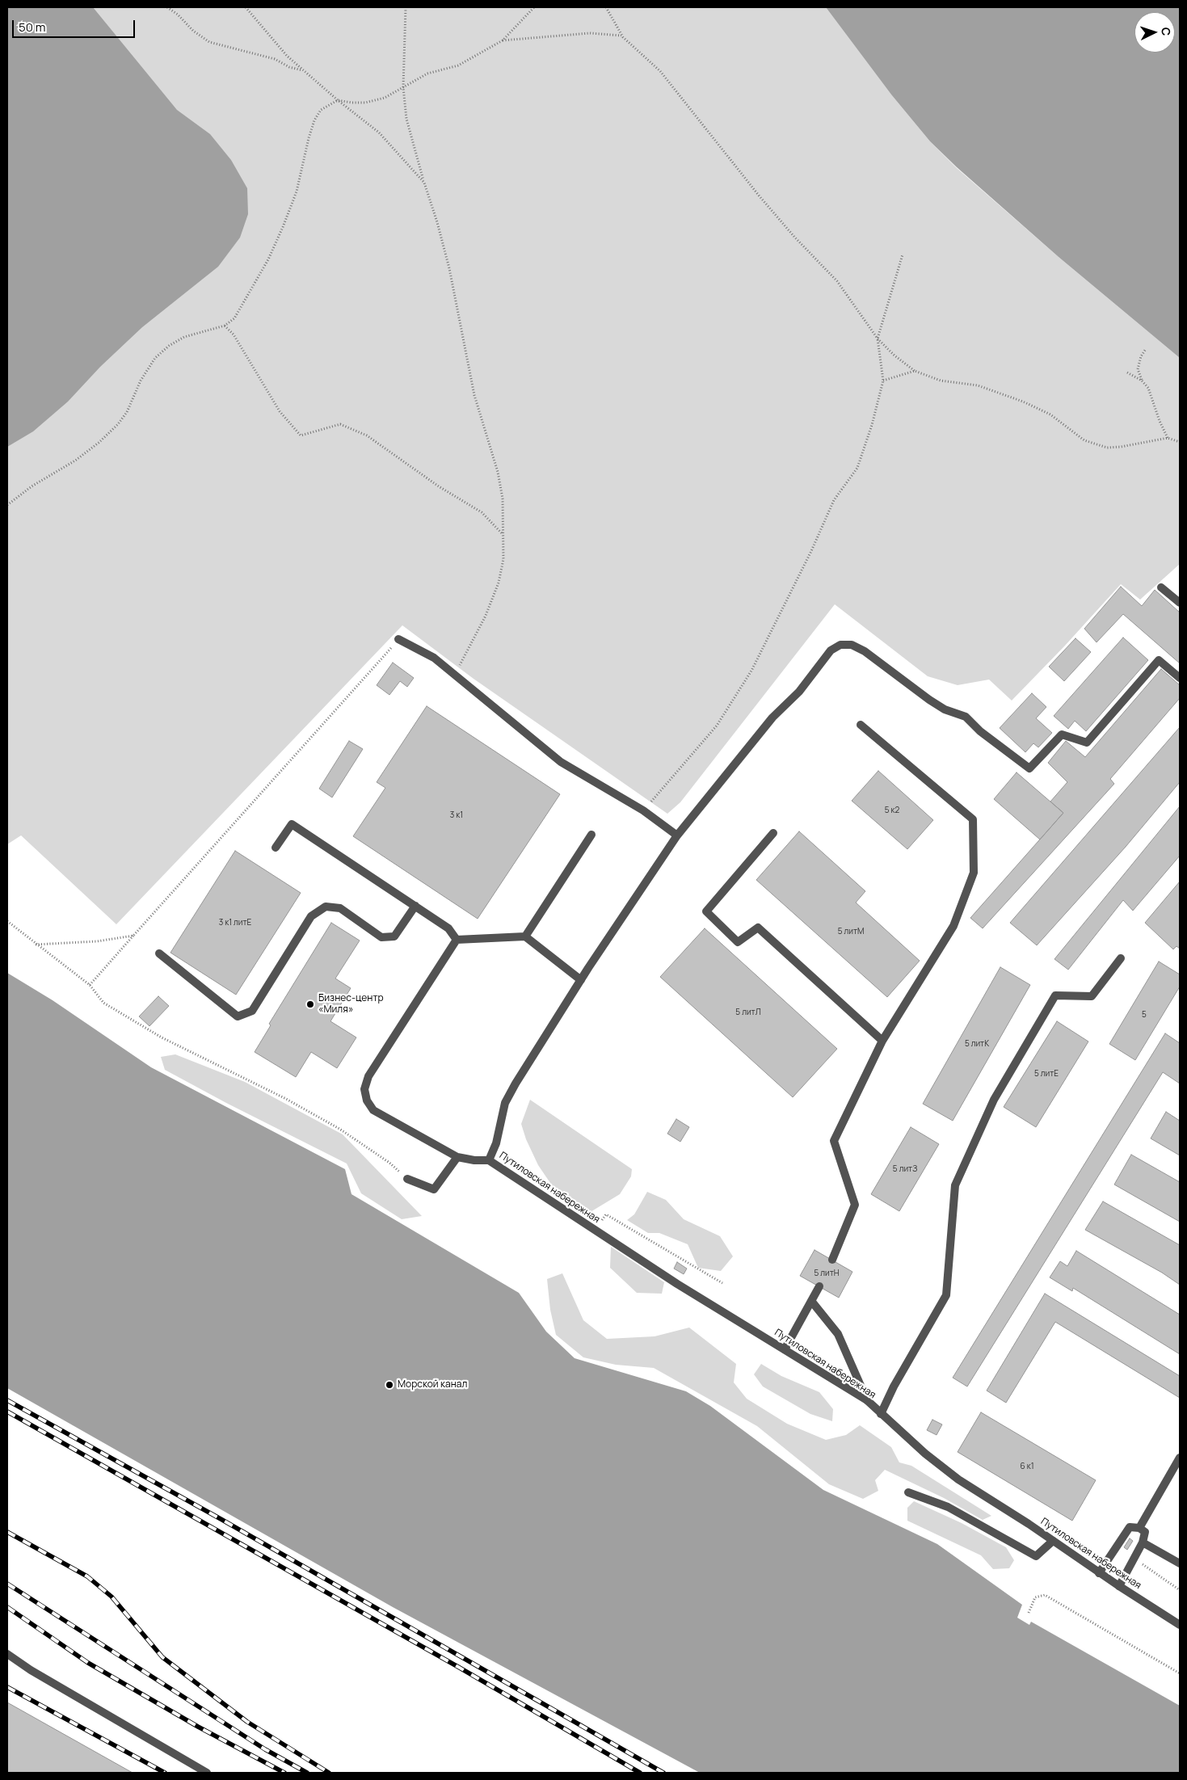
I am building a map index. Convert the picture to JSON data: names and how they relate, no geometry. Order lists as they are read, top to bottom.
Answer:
{
  "streets": {
    "street": ["Путиловская набережная"]
  },
  "places": ["Бизнес-центр «Миля»", "Морской канал"],
  "house_numbers": [
    "5 к2",
    "3 к1",
    "3 к1 литЕ",
    "5 литМ",
    "5 литЛ",
    "5",
    "5 литК",
    "5 литЕ",
    "5 литЗ",
    "5 литН",
    "6 к1"
  ],
  "scale_bar": "50 m",
  "north": "right"
}
